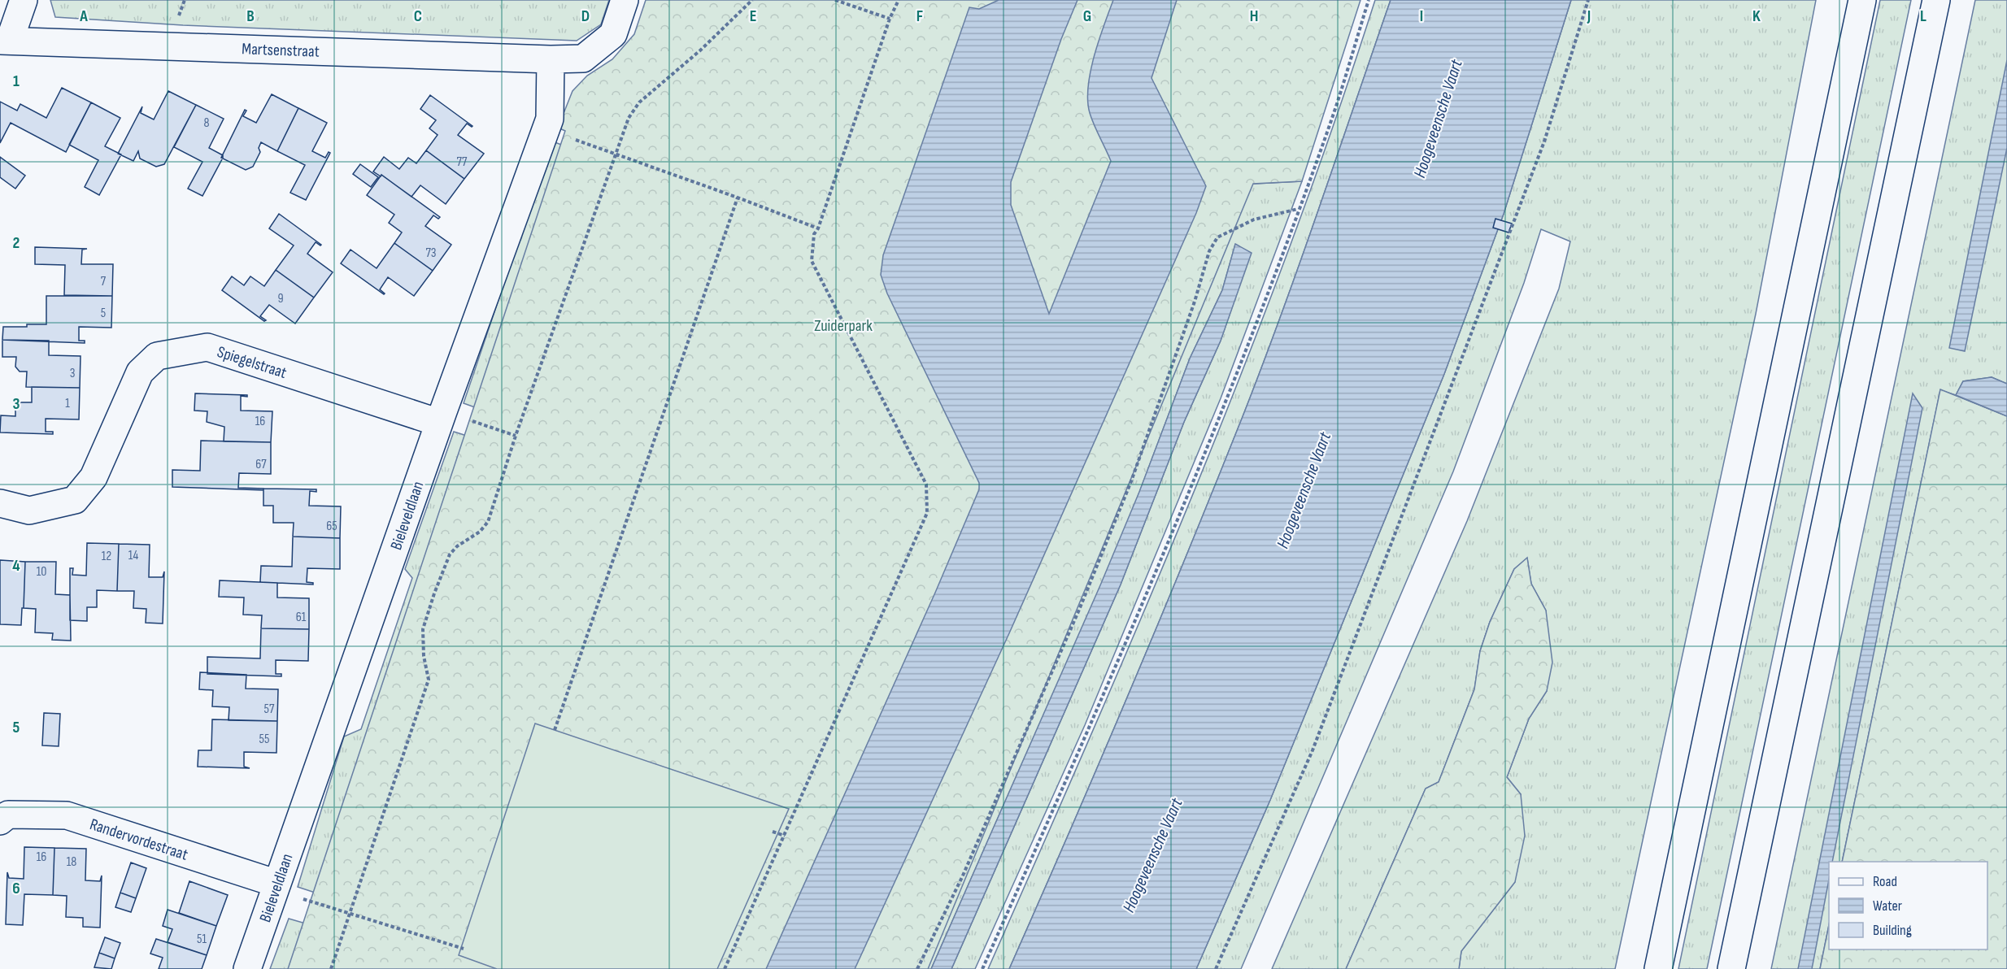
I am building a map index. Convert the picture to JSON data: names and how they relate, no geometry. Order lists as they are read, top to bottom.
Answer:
{
  "streets": {
    "main road": [
      "Martsenstraat",
      "Spiegelstraat",
      "Bieleveldlaan",
      "Randervordestraat"
    ]
  },
  "crossings": [
    ["Martsenstraat", "Bieleveldlaan"],
    ["Spiegelstraat", "Bieleveldlaan"],
    ["Bieleveldlaan", "Randervordestraat"]
  ],
  "water": ["Hoogeveensche Vaart"],
  "parks": ["Zuiderpark"],
  "house_numbers": [
    "8",
    "77",
    "73",
    "7",
    "9",
    "5",
    "3",
    "1",
    "16",
    "67",
    "65",
    "14",
    "12",
    "10",
    "61",
    "57",
    "55",
    "16",
    "18",
    "51"
  ],
  "legend": ["Road", "Water", "Building"],
  "grid": {
    "columns": [
      "A",
      "B",
      "C",
      "D",
      "E",
      "F",
      "G",
      "H",
      "I",
      "J",
      "K",
      "L"
    ],
    "rows": [
      "1",
      "2",
      "3",
      "4",
      "5",
      "6"
    ]
  }
}
